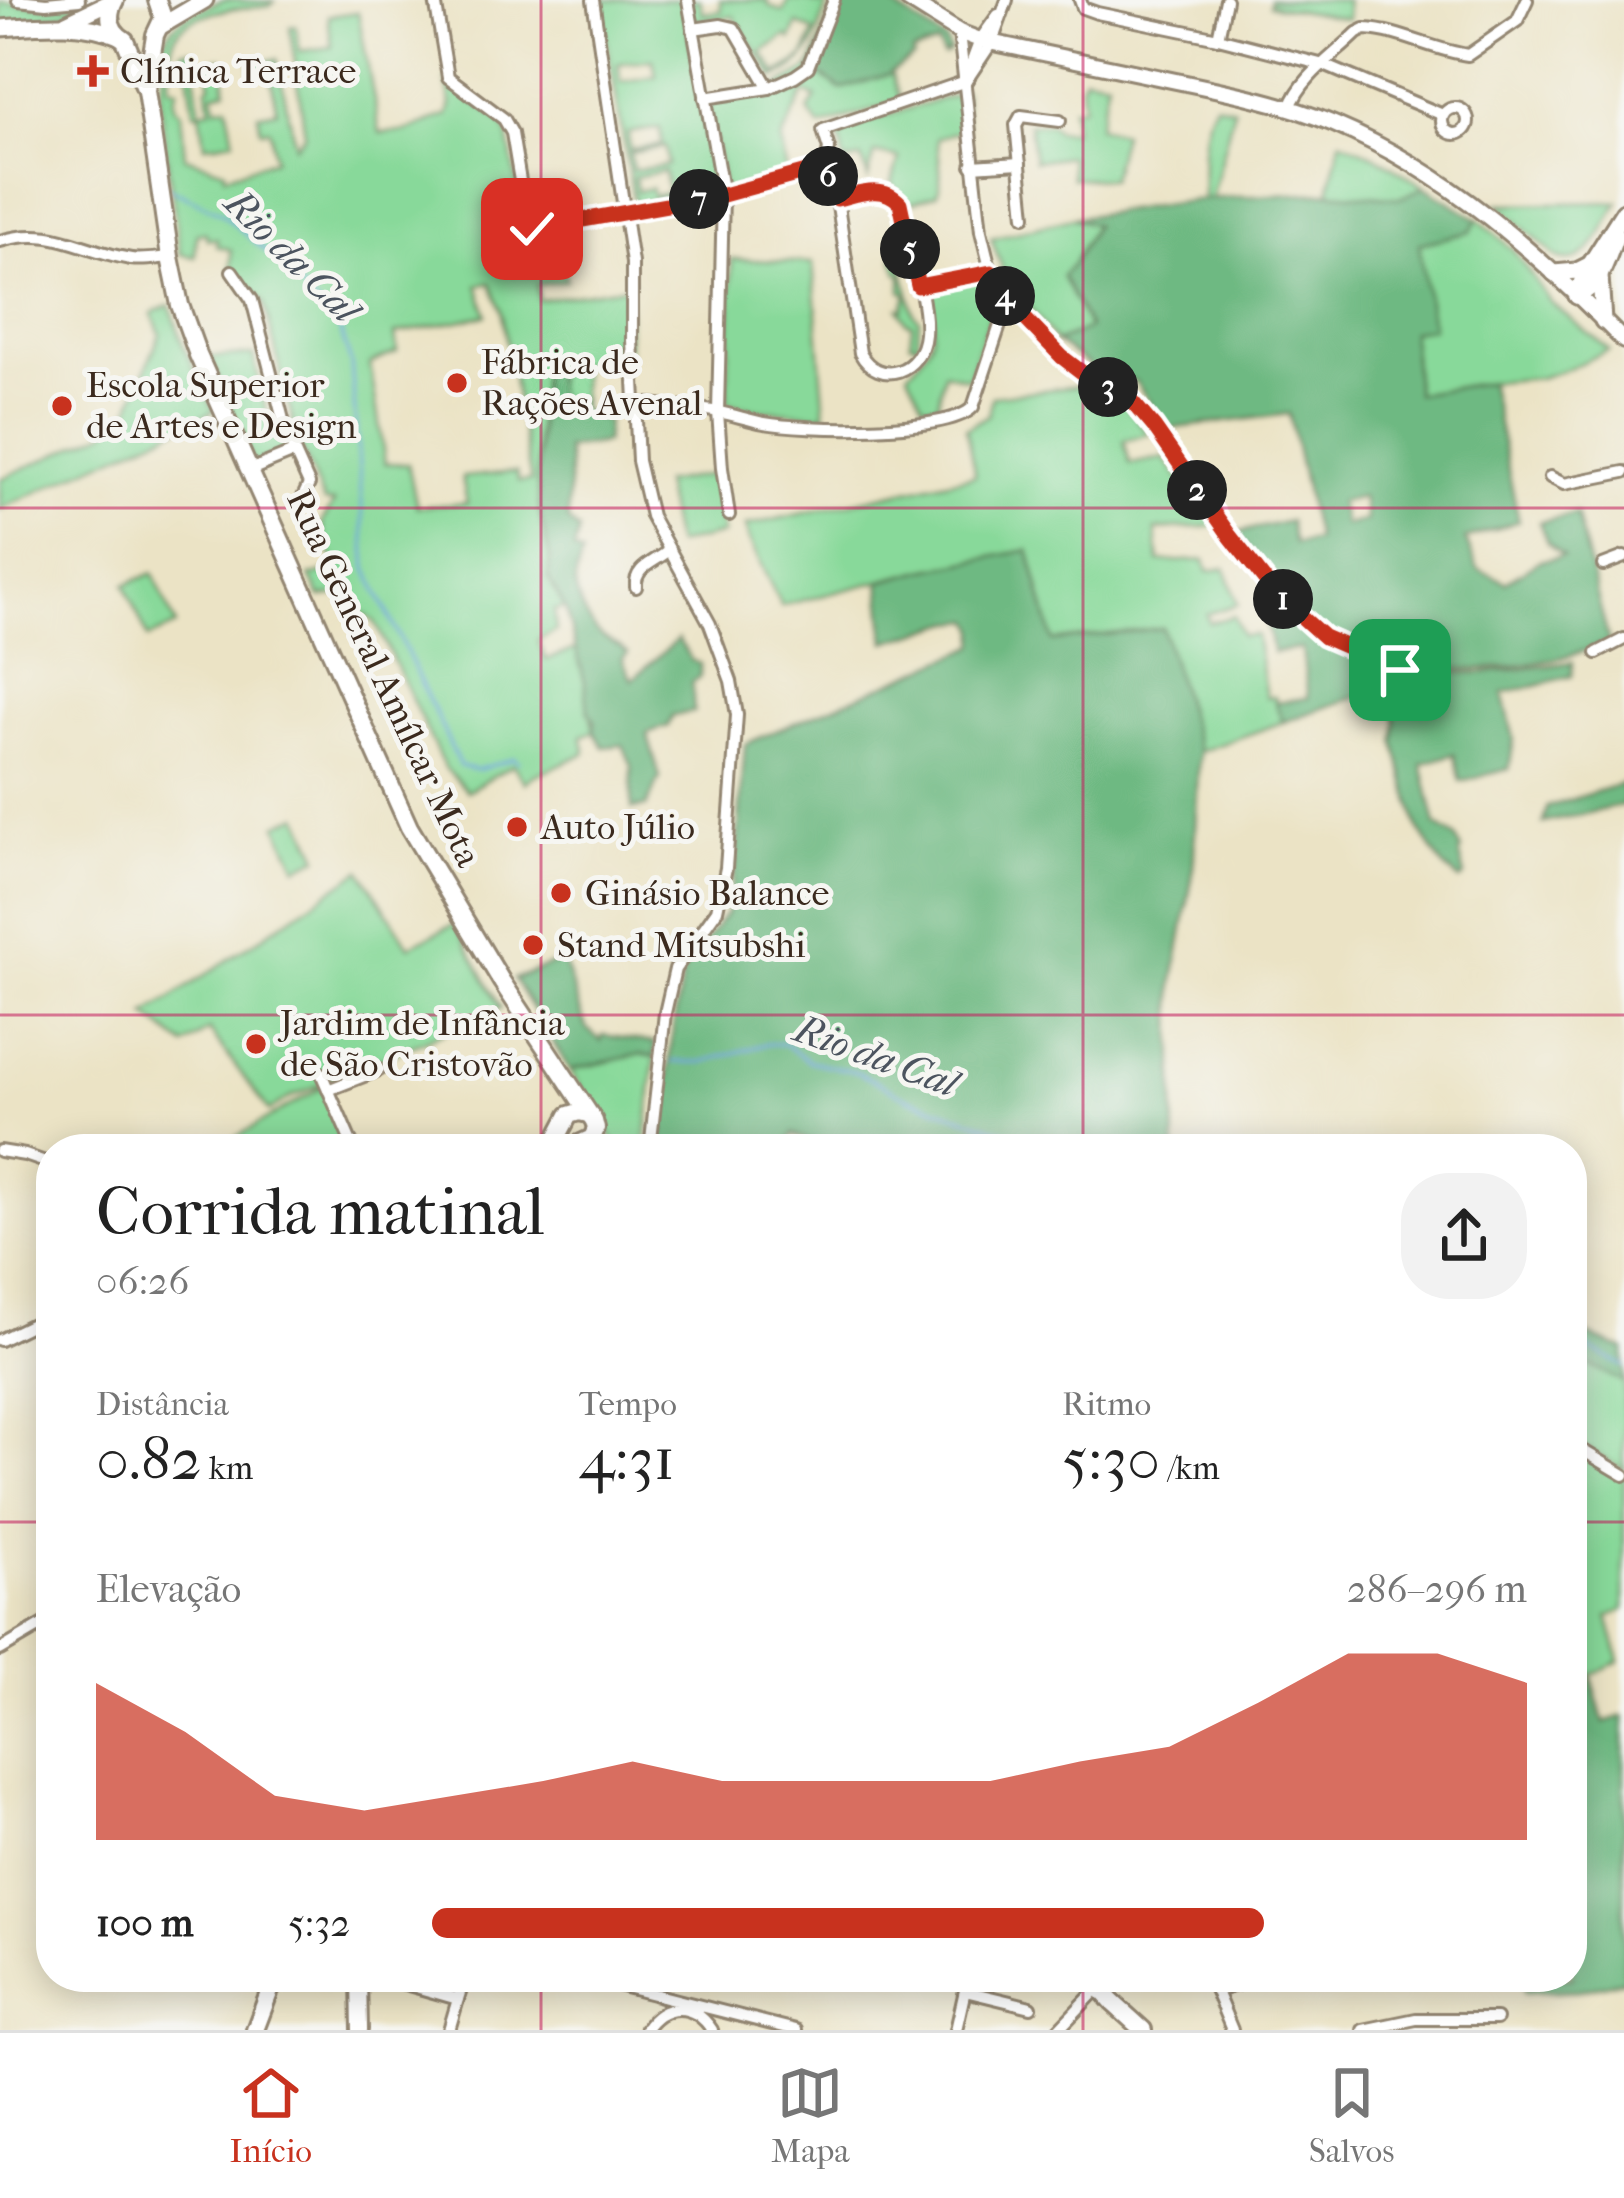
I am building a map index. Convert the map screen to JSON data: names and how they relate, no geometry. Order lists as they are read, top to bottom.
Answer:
{
  "streets": {
    "main road": ["Rua General Amílcar Mota"]
  },
  "water": ["Rio da Cal"],
  "places": {
    "health": ["Clínica Terrace"],
    "other": [
      "Fábrica de Rações Avenal",
      "Escola Superior de Artes e Design",
      "Auto Júlio",
      "Ginásio Balance",
      "Stand Mitsubshi",
      "Jardim de Infância de São Cristovão"
    ]
  },
  "page": {
    "pins": [
      "6",
      "7",
      "5",
      "4",
      "3",
      "2",
      "1"
    ],
    "heading": ["Corrida matinal", "06:26"],
    "stats": [
      ["Distância", "0.82 km"],
      ["Tempo", "4:31"],
      ["Ritmo", "5:30 /km"]
    ],
    "chart": ["Elevação", "286–296 m"],
    "list": [
      {
        "name": "100 m",
        "note": "5:32"
      }
    ],
    "tabs": ["Início", "Mapa", "Salvos"]
  }
}
